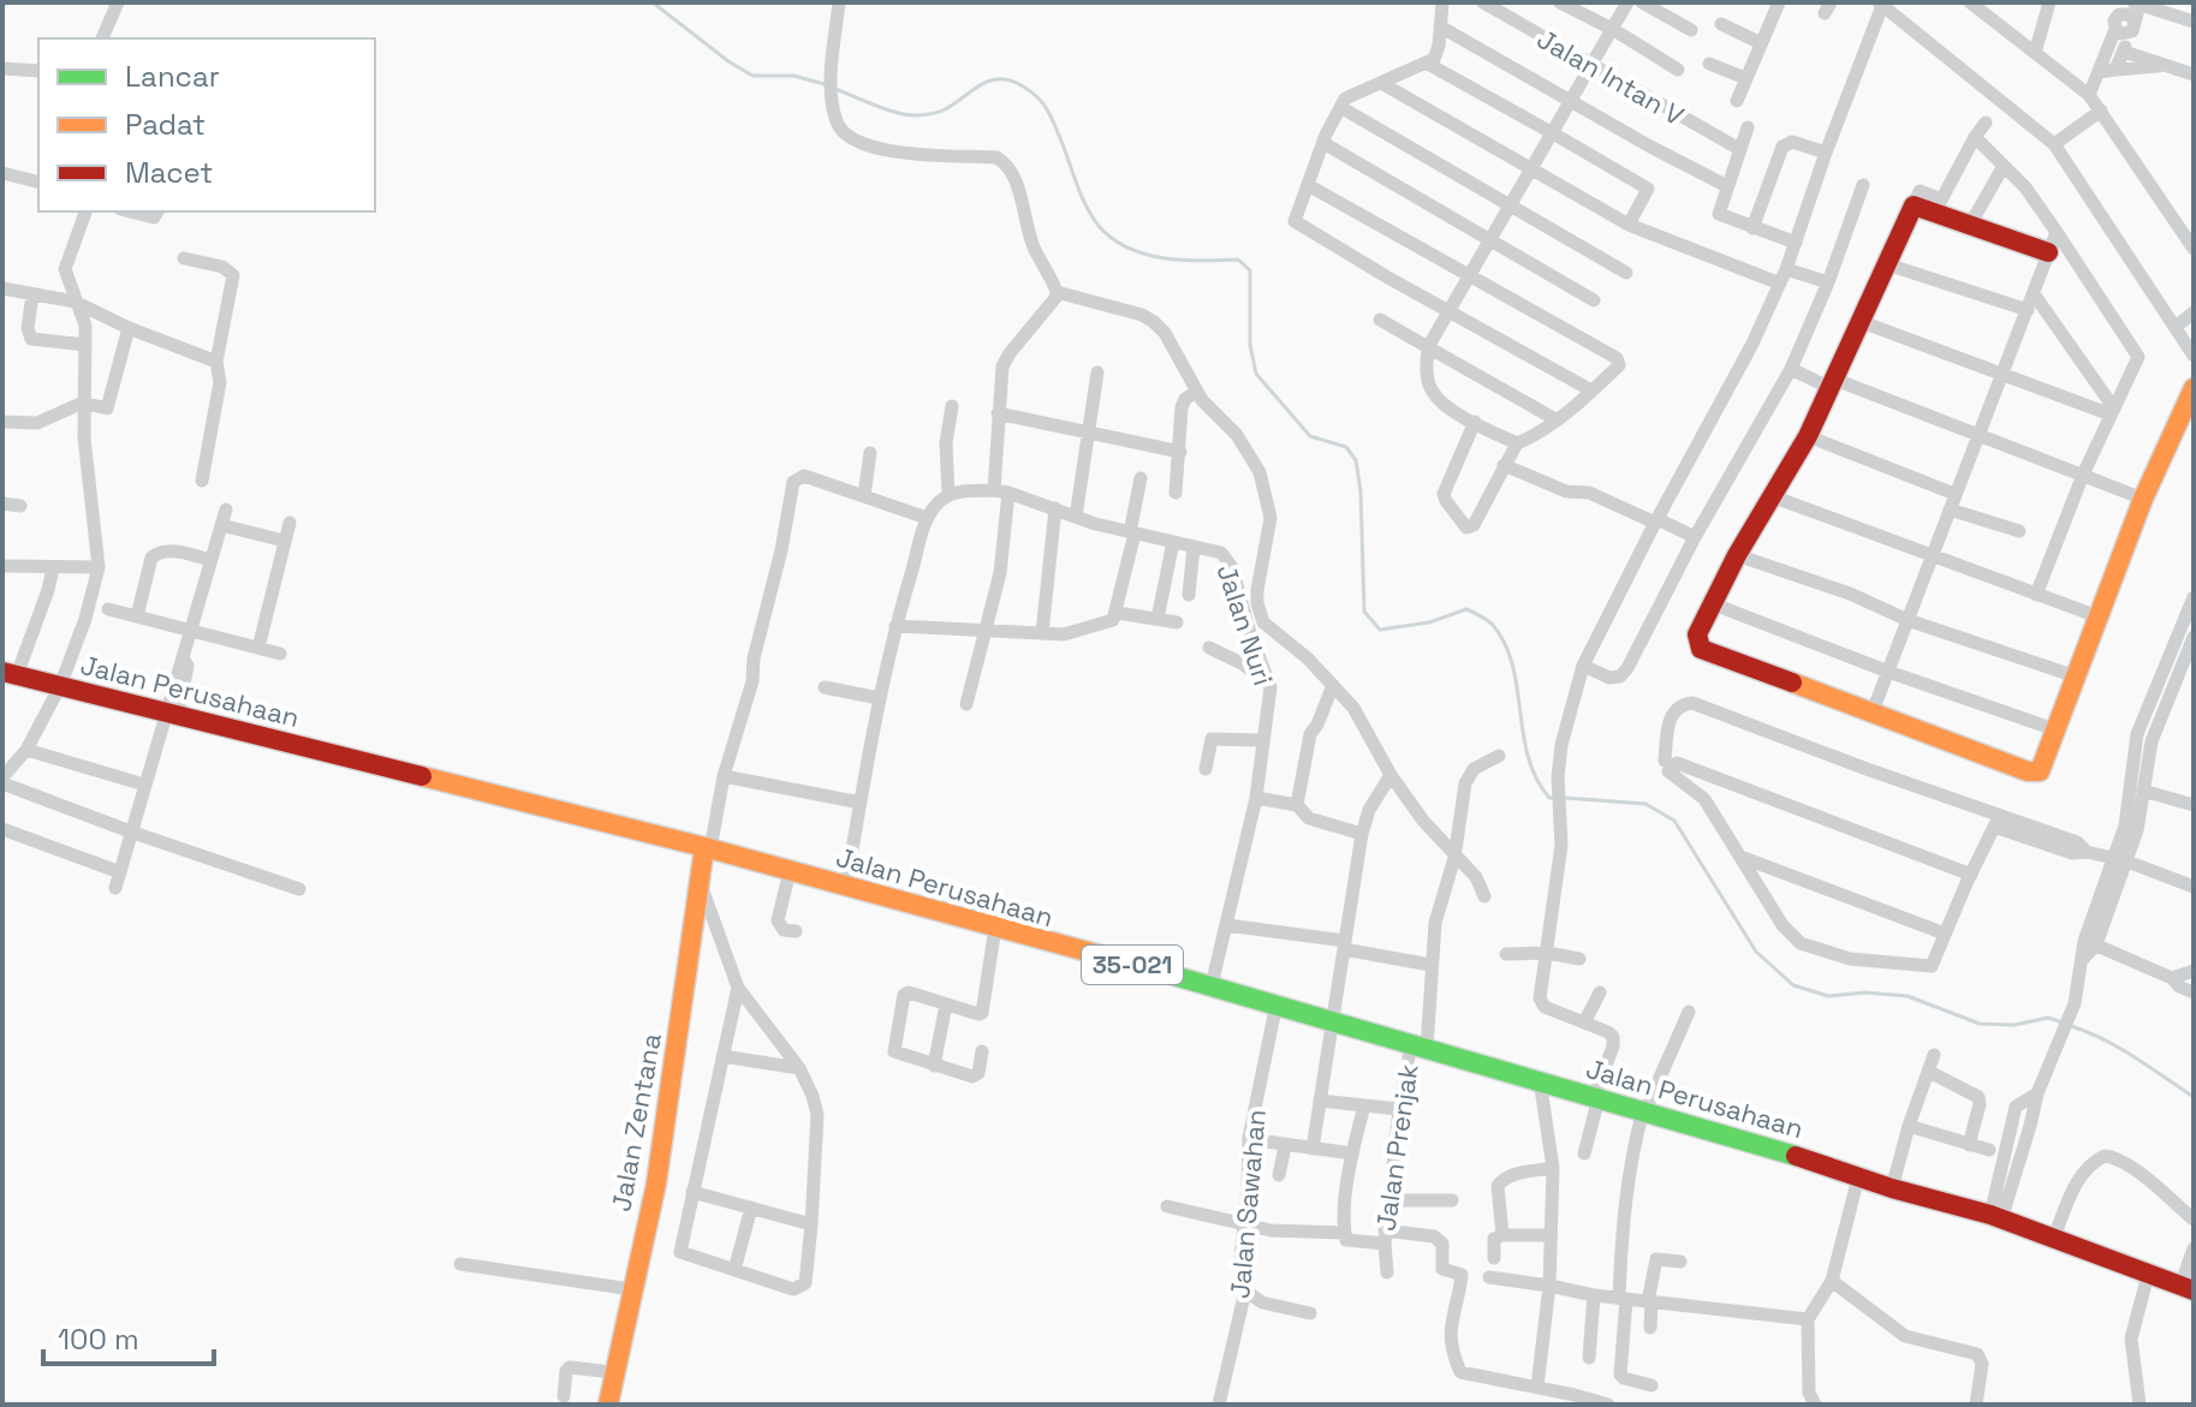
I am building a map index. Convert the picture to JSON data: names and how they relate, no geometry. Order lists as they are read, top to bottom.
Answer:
{
  "streets": {
    "main road": ["Jalan Perusahaan", "35-021", "Jalan Zentana"],
    "street": [
      "Jalan Intan V",
      "Jalan Nuri",
      "Jalan Prenjak",
      "Jalan Sawahan"
    ]
  },
  "crossings": [
    ["Jalan Nuri", "Jalan Perusahaan"],
    ["Jalan Perusahaan", "Jalan Zentana"],
    ["Jalan Perusahaan", "Jalan Prenjak"],
    ["Jalan Perusahaan", "Jalan Sawahan"]
  ],
  "legend": ["Lancar", "Padat", "Macet"],
  "scale_bar": "100 m"
}
